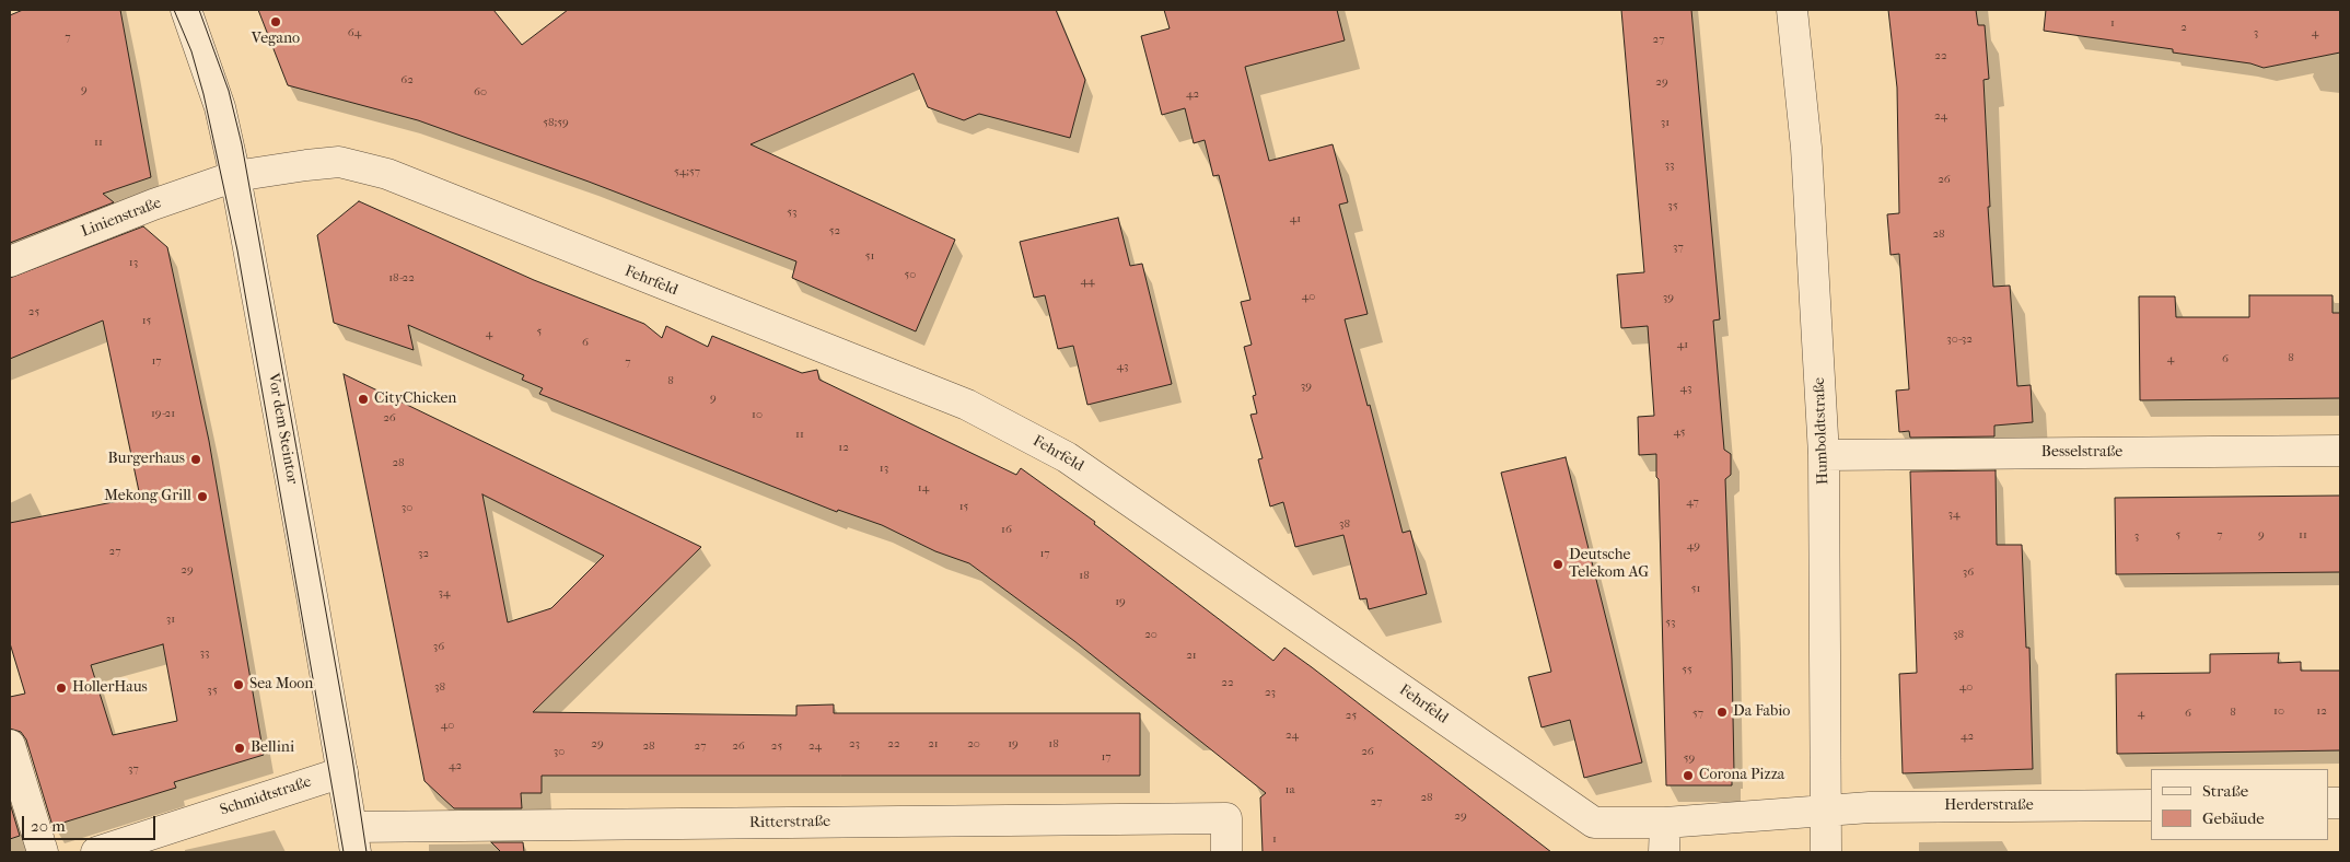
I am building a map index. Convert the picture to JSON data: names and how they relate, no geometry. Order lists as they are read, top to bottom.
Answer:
{
  "streets": {
    "street": [
      "Linienstraße",
      "Fehrfeld",
      "Vor dem Steintor",
      "Humboldtstraße",
      "Besselstraße",
      "Schmidtstraße",
      "Herderstraße",
      "Ritterstraße"
    ]
  },
  "crossings": [
    ["Linienstraße", "Fehrfeld"],
    ["Linienstraße", "Vor dem Steintor"],
    ["Fehrfeld", "Vor dem Steintor"],
    ["Fehrfeld", "Humboldtstraße"],
    ["Fehrfeld", "Herderstraße"],
    ["Vor dem Steintor", "Schmidtstraße"],
    ["Vor dem Steintor", "Ritterstraße"],
    ["Humboldtstraße", "Besselstraße"],
    ["Humboldtstraße", "Herderstraße"]
  ],
  "places": [
    "Vegano",
    "CityChicken",
    "Burgerhaus",
    "Mekong Grill",
    "Deutsche Telekom AG",
    "Sea Moon",
    "HollerHaus",
    "Da Fabio",
    "Bellini",
    "Corona Pizza"
  ],
  "house_numbers": [
    "1",
    "2",
    "64",
    "3",
    "4",
    "7",
    "27",
    "22",
    "62",
    "29",
    "9",
    "60",
    "42",
    "24",
    "58;59",
    "31",
    "11",
    "33",
    "54;57",
    "26",
    "35",
    "53",
    "41",
    "52",
    "28",
    "37",
    "51",
    "13",
    "50",
    "18-22",
    "44",
    "40",
    "39",
    "25",
    "15",
    "5",
    "4",
    "30-32",
    "6",
    "41",
    "8",
    "4",
    "6",
    "17",
    "7",
    "43",
    "8",
    "39",
    "43",
    "9",
    "19-21",
    "10",
    "26",
    "45",
    "11",
    "12",
    "28",
    "13",
    "14",
    "47",
    "15",
    "30",
    "34",
    "38",
    "16",
    "5",
    "7",
    "9",
    "11",
    "3",
    "49",
    "27",
    "32",
    "17",
    "29",
    "36",
    "18",
    "51",
    "34",
    "19",
    "31",
    "53",
    "20",
    "38",
    "36",
    "33",
    "21",
    "55",
    "22",
    "38",
    "40",
    "35",
    "23",
    "10",
    "12",
    "8",
    "57",
    "4",
    "6",
    "25",
    "40",
    "24",
    "42",
    "29",
    "23",
    "22",
    "21",
    "20",
    "19",
    "18",
    "28",
    "27",
    "26",
    "25",
    "24",
    "30",
    "26",
    "17",
    "59",
    "42",
    "37",
    "1a",
    "28",
    "27",
    "29",
    "1"
  ],
  "legend": ["Straße", "Gebäude"],
  "scale_bar": "20 m"
}
